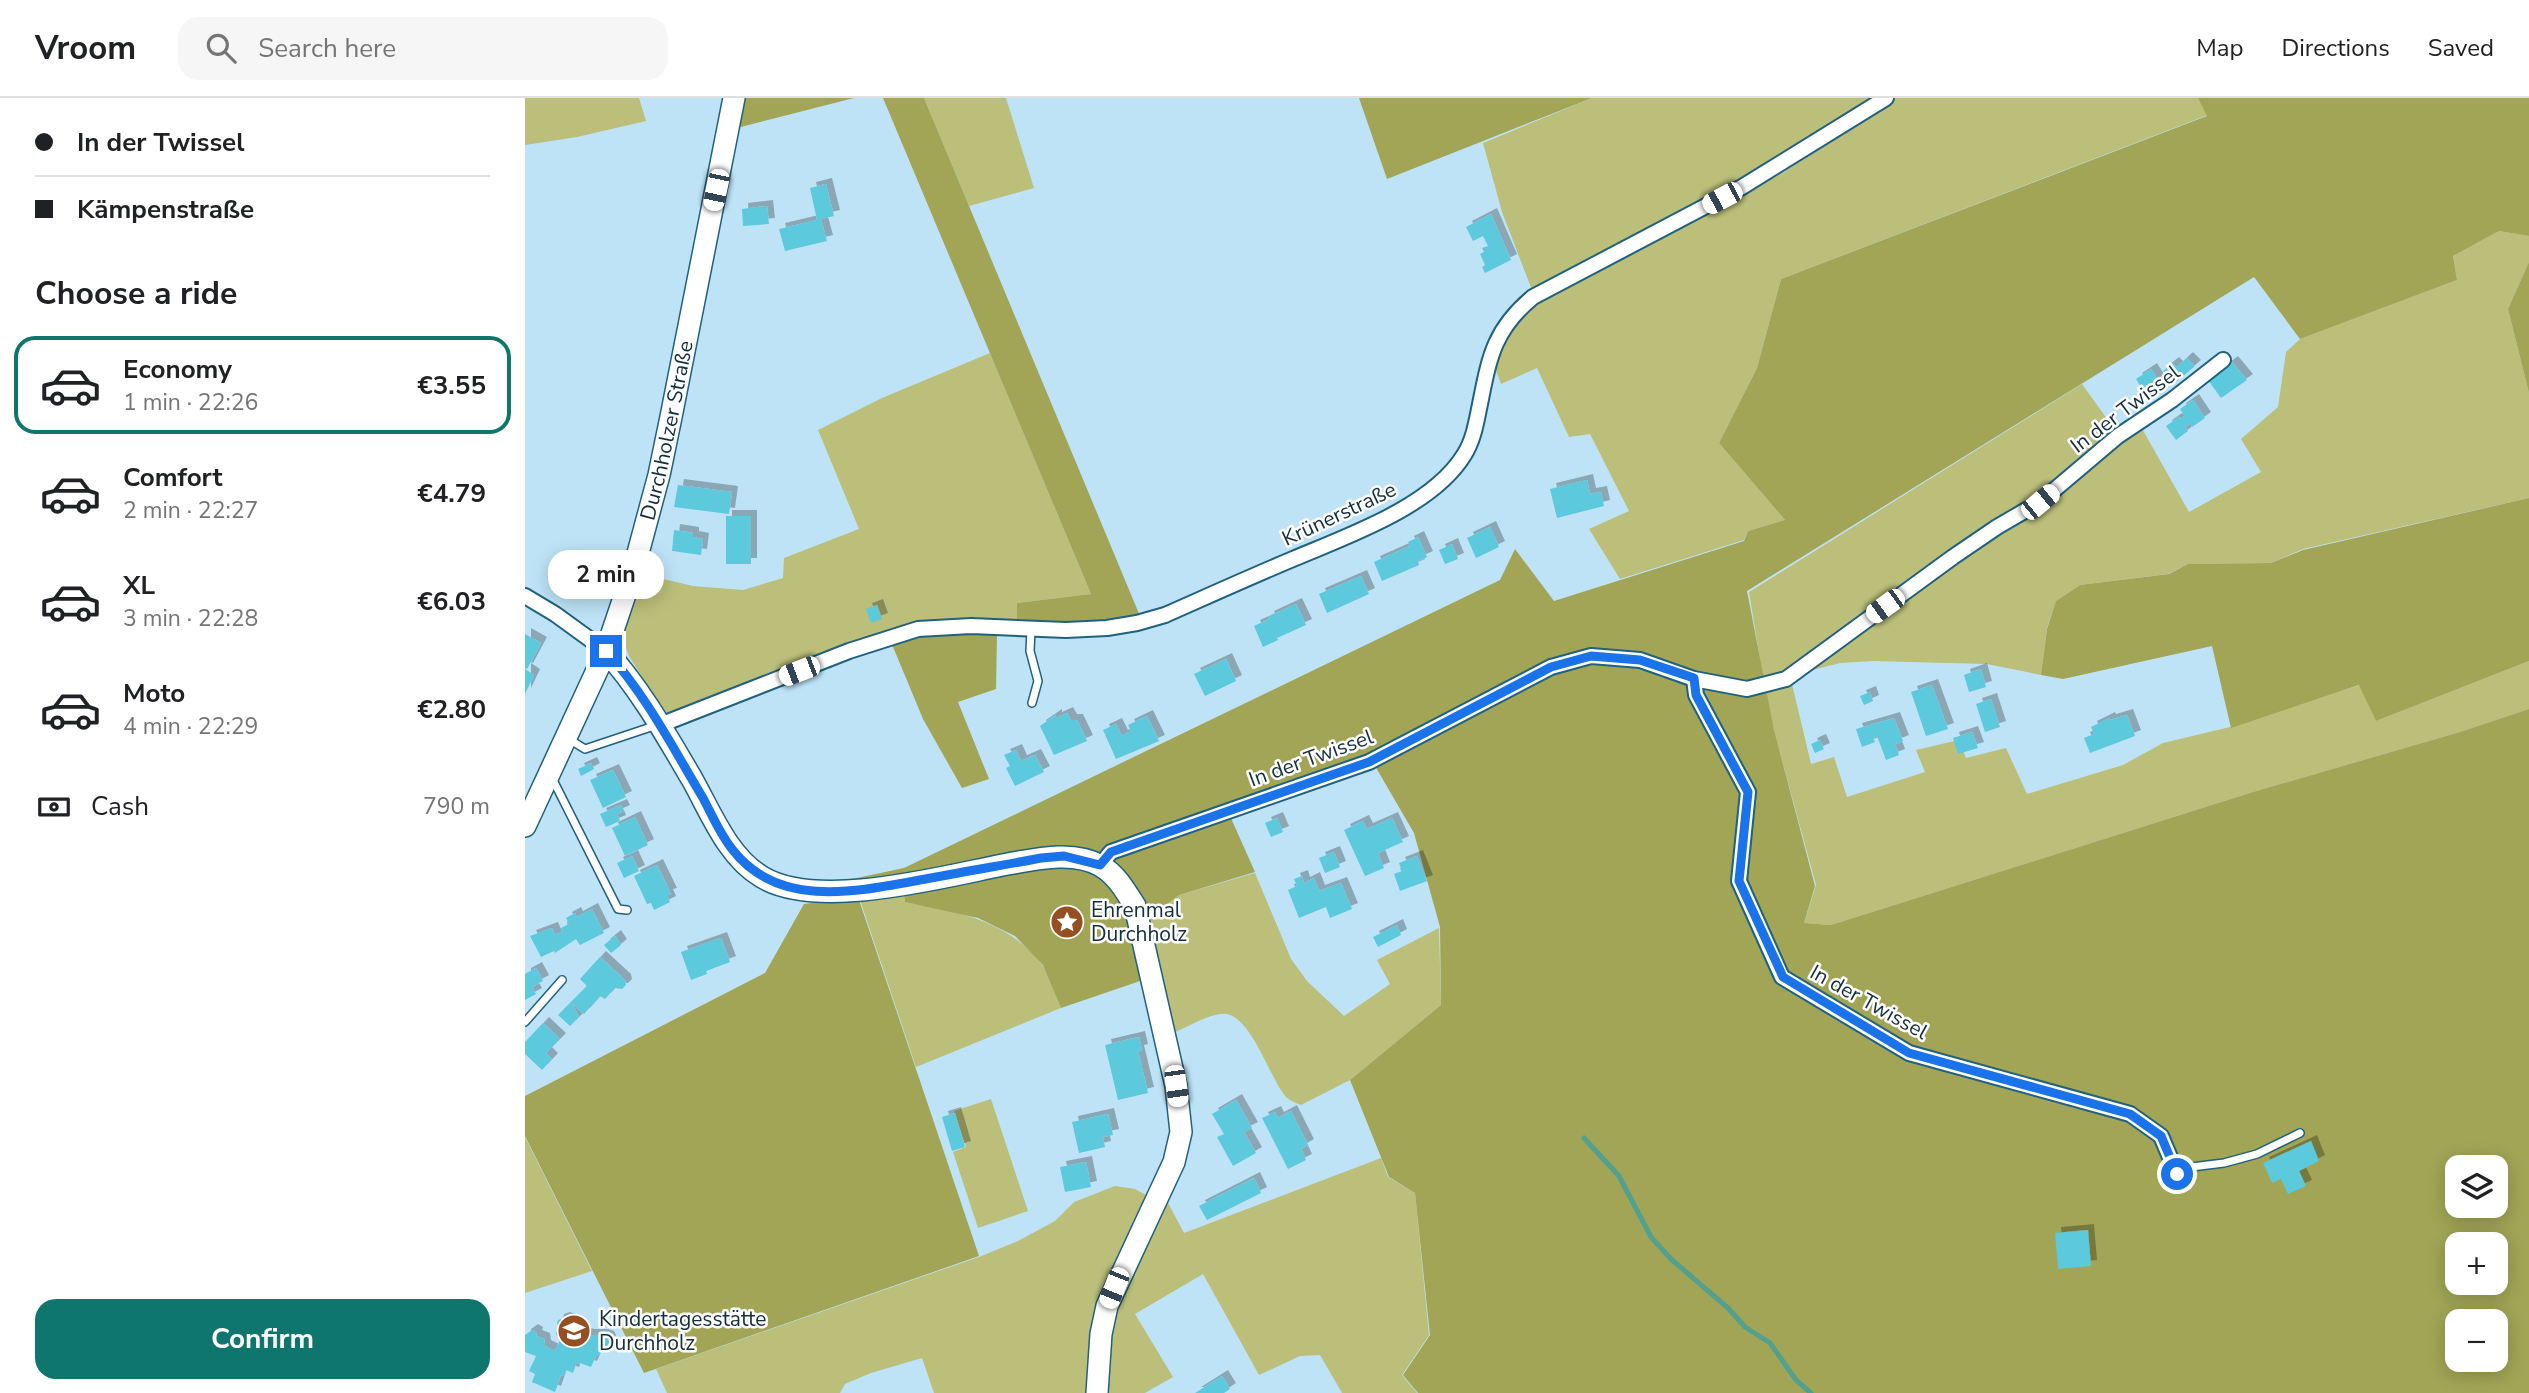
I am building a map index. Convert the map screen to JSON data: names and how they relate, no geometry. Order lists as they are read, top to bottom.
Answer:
{
  "streets": {
    "street": ["In der Twissel", "Durchholzer Straße", "Krünerstraße"]
  },
  "places": {
    "place": ["Ehrenmal Durchholz"],
    "school or university": ["Kindertagesstätte Durchholz"]
  },
  "page": {
    "header": "Vroom",
    "search": "Search here",
    "nav": ["Map", "Directions", "Saved"],
    "banner": ["In der Twissel", "Kämpenstraße"],
    "heading": "Choose a ride",
    "list": [
      {
        "name": "Economy",
        "note": "1 min · 22:26",
        "value": "€3.55"
      },
      {
        "name": "Comfort",
        "note": "2 min · 22:27",
        "value": "€4.79"
      },
      {
        "name": "XL",
        "note": "3 min · 22:28",
        "value": "€6.03"
      },
      {
        "name": "Moto",
        "note": "4 min · 22:29",
        "value": "€2.80"
      }
    ],
    "bubble": "2 min",
    "pay": ["Cash", "790 m"],
    "map_buttons": ["+", "−"],
    "buttons": "Confirm"
  }
}
